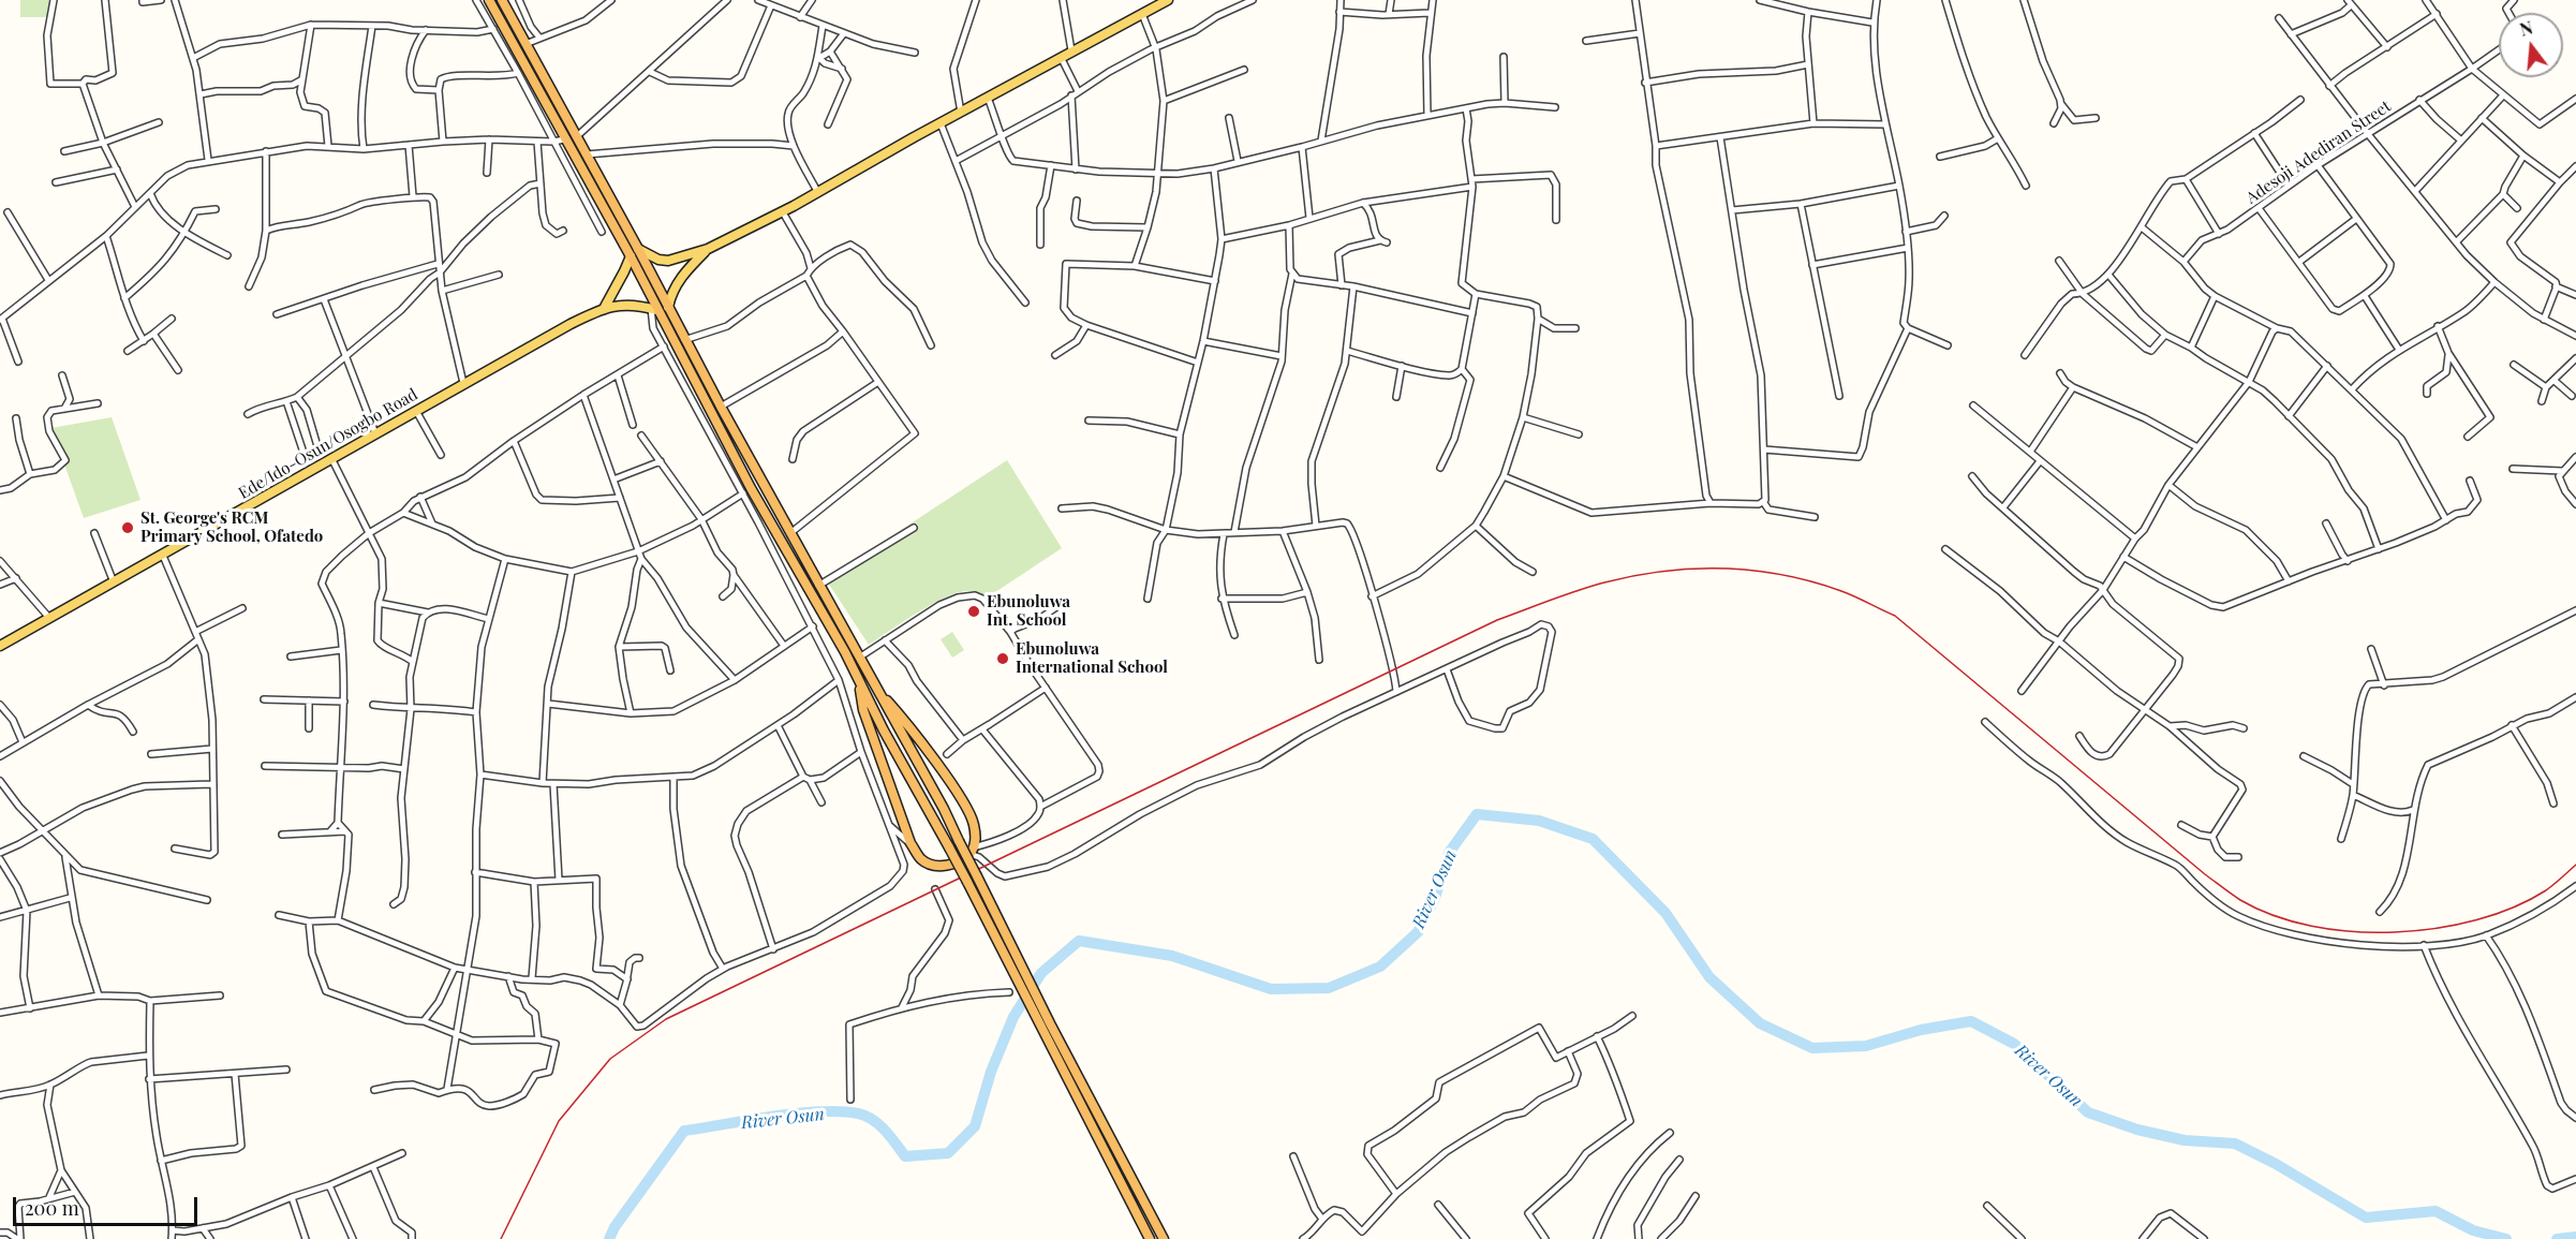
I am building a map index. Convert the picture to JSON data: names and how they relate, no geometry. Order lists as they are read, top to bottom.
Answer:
{
  "streets": {
    "main road": ["Ede/Ido-Osun/Osogbo Road"],
    "street": ["Adesoji Adediran Street"]
  },
  "water": ["River Osun"],
  "places": ["St. George's RCM Primary School, Ofatedo", "Ebunoluwa Int. School", "Ebunoluwa International School"],
  "scale_bar": "200 m",
  "north": "top"
}
